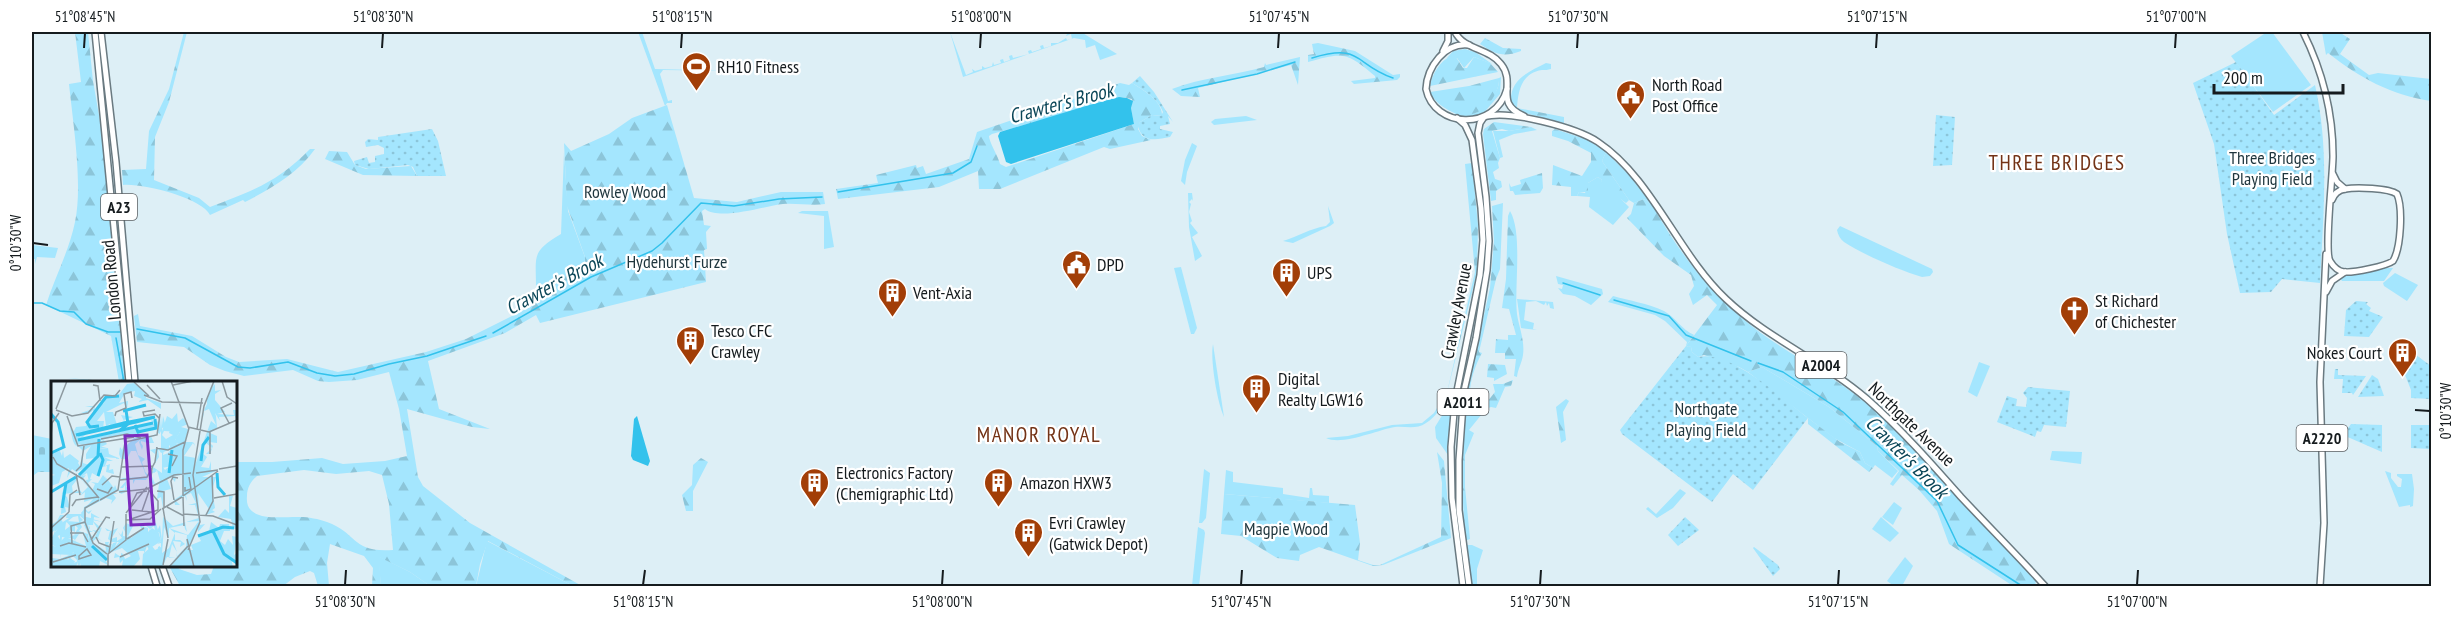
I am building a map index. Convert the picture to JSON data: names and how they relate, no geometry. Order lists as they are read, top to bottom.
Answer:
{
  "streets": {
    "main road": [
      "A23",
      "London Road",
      "Crawley Avenue",
      "A2004",
      "A2011",
      "Northgate Avenue",
      "A2220"
    ]
  },
  "crossings": [
    ["Crawley Avenue", "Northgate Avenue"]
  ],
  "districts": ["THREE BRIDGES", "MANOR ROYAL"],
  "water": ["Crawter's Brook"],
  "parks": [
    "Three Bridges Playing Field",
    "Rowley Wood",
    "Hydehurst Furze",
    "Northgate Playing Field",
    "Magpie Wood"
  ],
  "places": {
    "sports": ["RH10 Fitness"],
    "public building": ["North Road Post Office", "DPD"],
    "building": [
      "UPS",
      "Vent-Axia",
      "Tesco CFC Crawley",
      "Nokes Court",
      "Digital Realty LGW16",
      "Electronics Factory (Chemigraphic Ltd)",
      "Amazon HXW3",
      "Evri Crawley (Gatwick Depot)"
    ],
    "church": ["St Richard of Chichester"]
  },
  "scale_bar": "200 m",
  "coordinates": [
    "51°08'45\"N",
    "51°08'30\"N",
    "51°08'15\"N",
    "51°08'00\"N",
    "51°07'45\"N",
    "51°07'30\"N",
    "51°07'15\"N",
    "51°07'00\"N",
    "0°10'30\"W"
  ]
}
